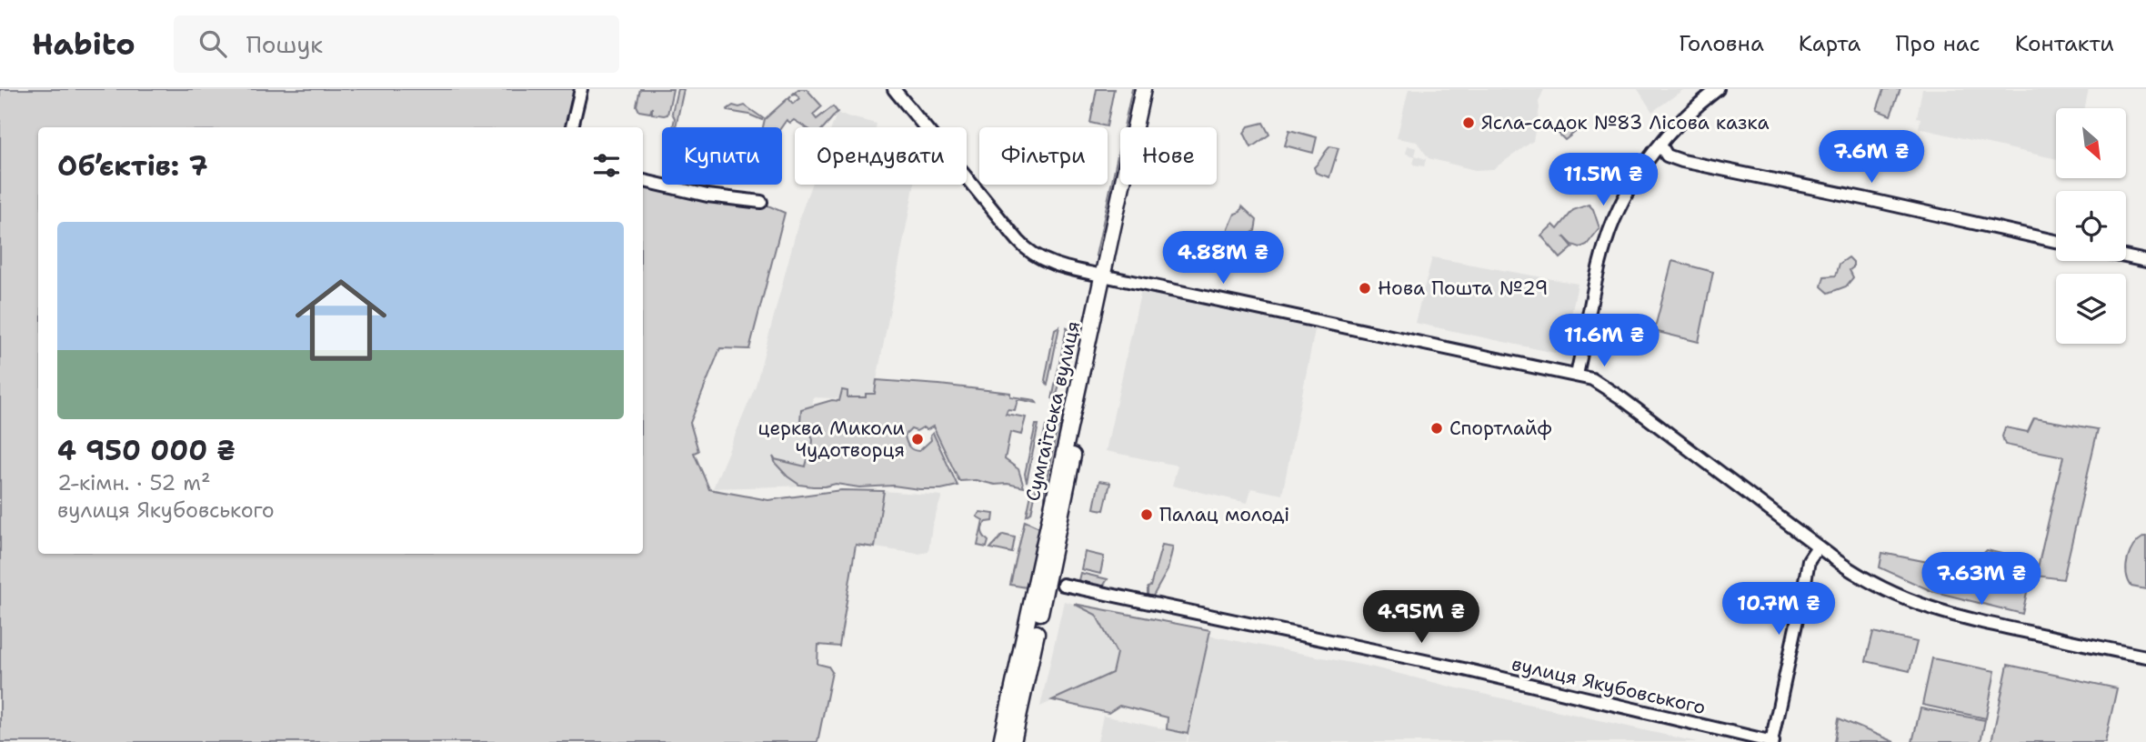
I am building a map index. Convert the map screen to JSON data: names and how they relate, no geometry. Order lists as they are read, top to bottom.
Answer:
{
  "streets": {
    "main road": ["Сумгаїтська вулиця"],
    "street": ["вулиця Якубовського"]
  },
  "places": [
    "Ясла-садок №83 Лісова казка",
    "Нова Пошта №29",
    "Спортлайф",
    "церква Миколи Чудотворця",
    "Палац молоді"
  ],
  "north": "bottom right",
  "page": {
    "header": "Habito",
    "search": "Пошук",
    "nav": [
      "Головна",
      "Карта",
      "Про нас",
      "Контакти"
    ],
    "chip": [
      "Купити",
      "Орендувати",
      "Фільтри",
      "Нове"
    ],
    "heading": "Об’єктів: 7",
    "price": [
      "7.6M ₴",
      "11.5M ₴",
      "4.88M ₴",
      "11.6M ₴",
      "7.63M ₴",
      "10.7M ₴",
      "4.95M ₴"
    ],
    "list": [
      {
        "name": "4 950 000 ₴",
        "note": "2-кімн. · 52 m² · вулиця Якубовського"
      }
    ]
  }
}
